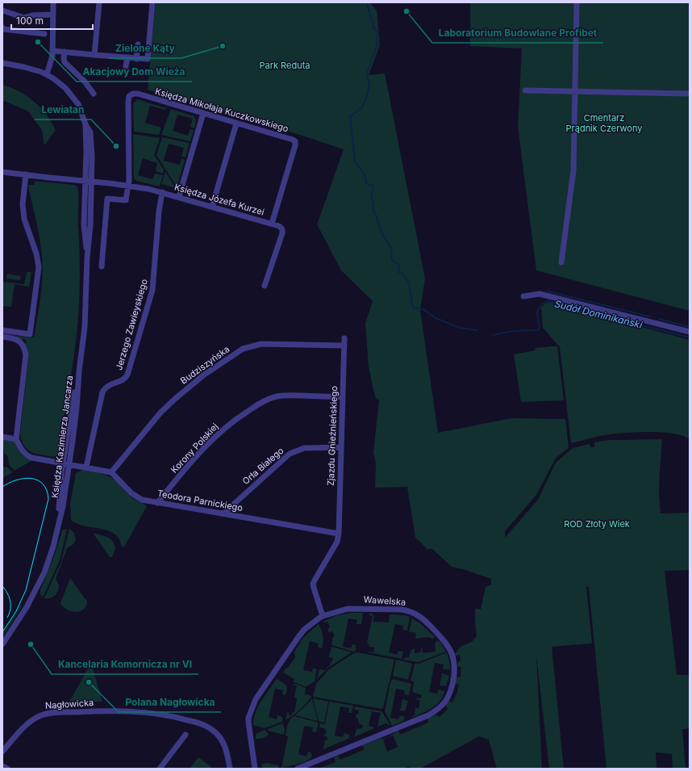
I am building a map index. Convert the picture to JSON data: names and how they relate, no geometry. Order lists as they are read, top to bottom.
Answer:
{
  "streets": {
    "street": [
      "Księdza Mikołaja Kuczkowskiego",
      "Księdza Józefa Kurzei",
      "Jerzego Zawieyskiego",
      "Budziszyńska",
      "Zjazdu Gnieźnieńskiego",
      "Księdza Kazimierza Jancarza",
      "Korony Polskiej",
      "Orła Białego",
      "Teodora Parnickiego",
      "Wawelska",
      "Nagłowicka"
    ]
  },
  "crossings": [
    ["Księdza Mikołaja Kuczkowskiego", "Księdza Józefa Kurzei"],
    ["Księdza Józefa Kurzei", "Jerzego Zawieyskiego"],
    ["Księdza Józefa Kurzei", "Księdza Kazimierza Jancarza"],
    ["Budziszyńska", "Zjazdu Gnieźnieńskiego"],
    ["Budziszyńska", "Teodora Parnickiego"],
    ["Zjazdu Gnieźnieńskiego", "Korony Polskiej"],
    ["Zjazdu Gnieźnieńskiego", "Orła Białego"],
    ["Zjazdu Gnieźnieńskiego", "Teodora Parnickiego"],
    ["Zjazdu Gnieźnieńskiego", "Wawelska"],
    ["Korony Polskiej", "Teodora Parnickiego"],
    ["Orła Białego", "Teodora Parnickiego"]
  ],
  "water": ["Sudół Dominikański"],
  "parks": ["Park Reduta", "Cmentarz Prądnik Czerwony", "ROD Złoty Wiek"],
  "places": [
    "Laboratorium Budowlane Profibet",
    "Akacjowy Dom Wieża",
    "Zielone Kąty",
    "Lewiatan",
    "Kancelaria Komornicza nr VI",
    "Polana Nagłowicka"
  ],
  "scale_bar": "100 m"
}
